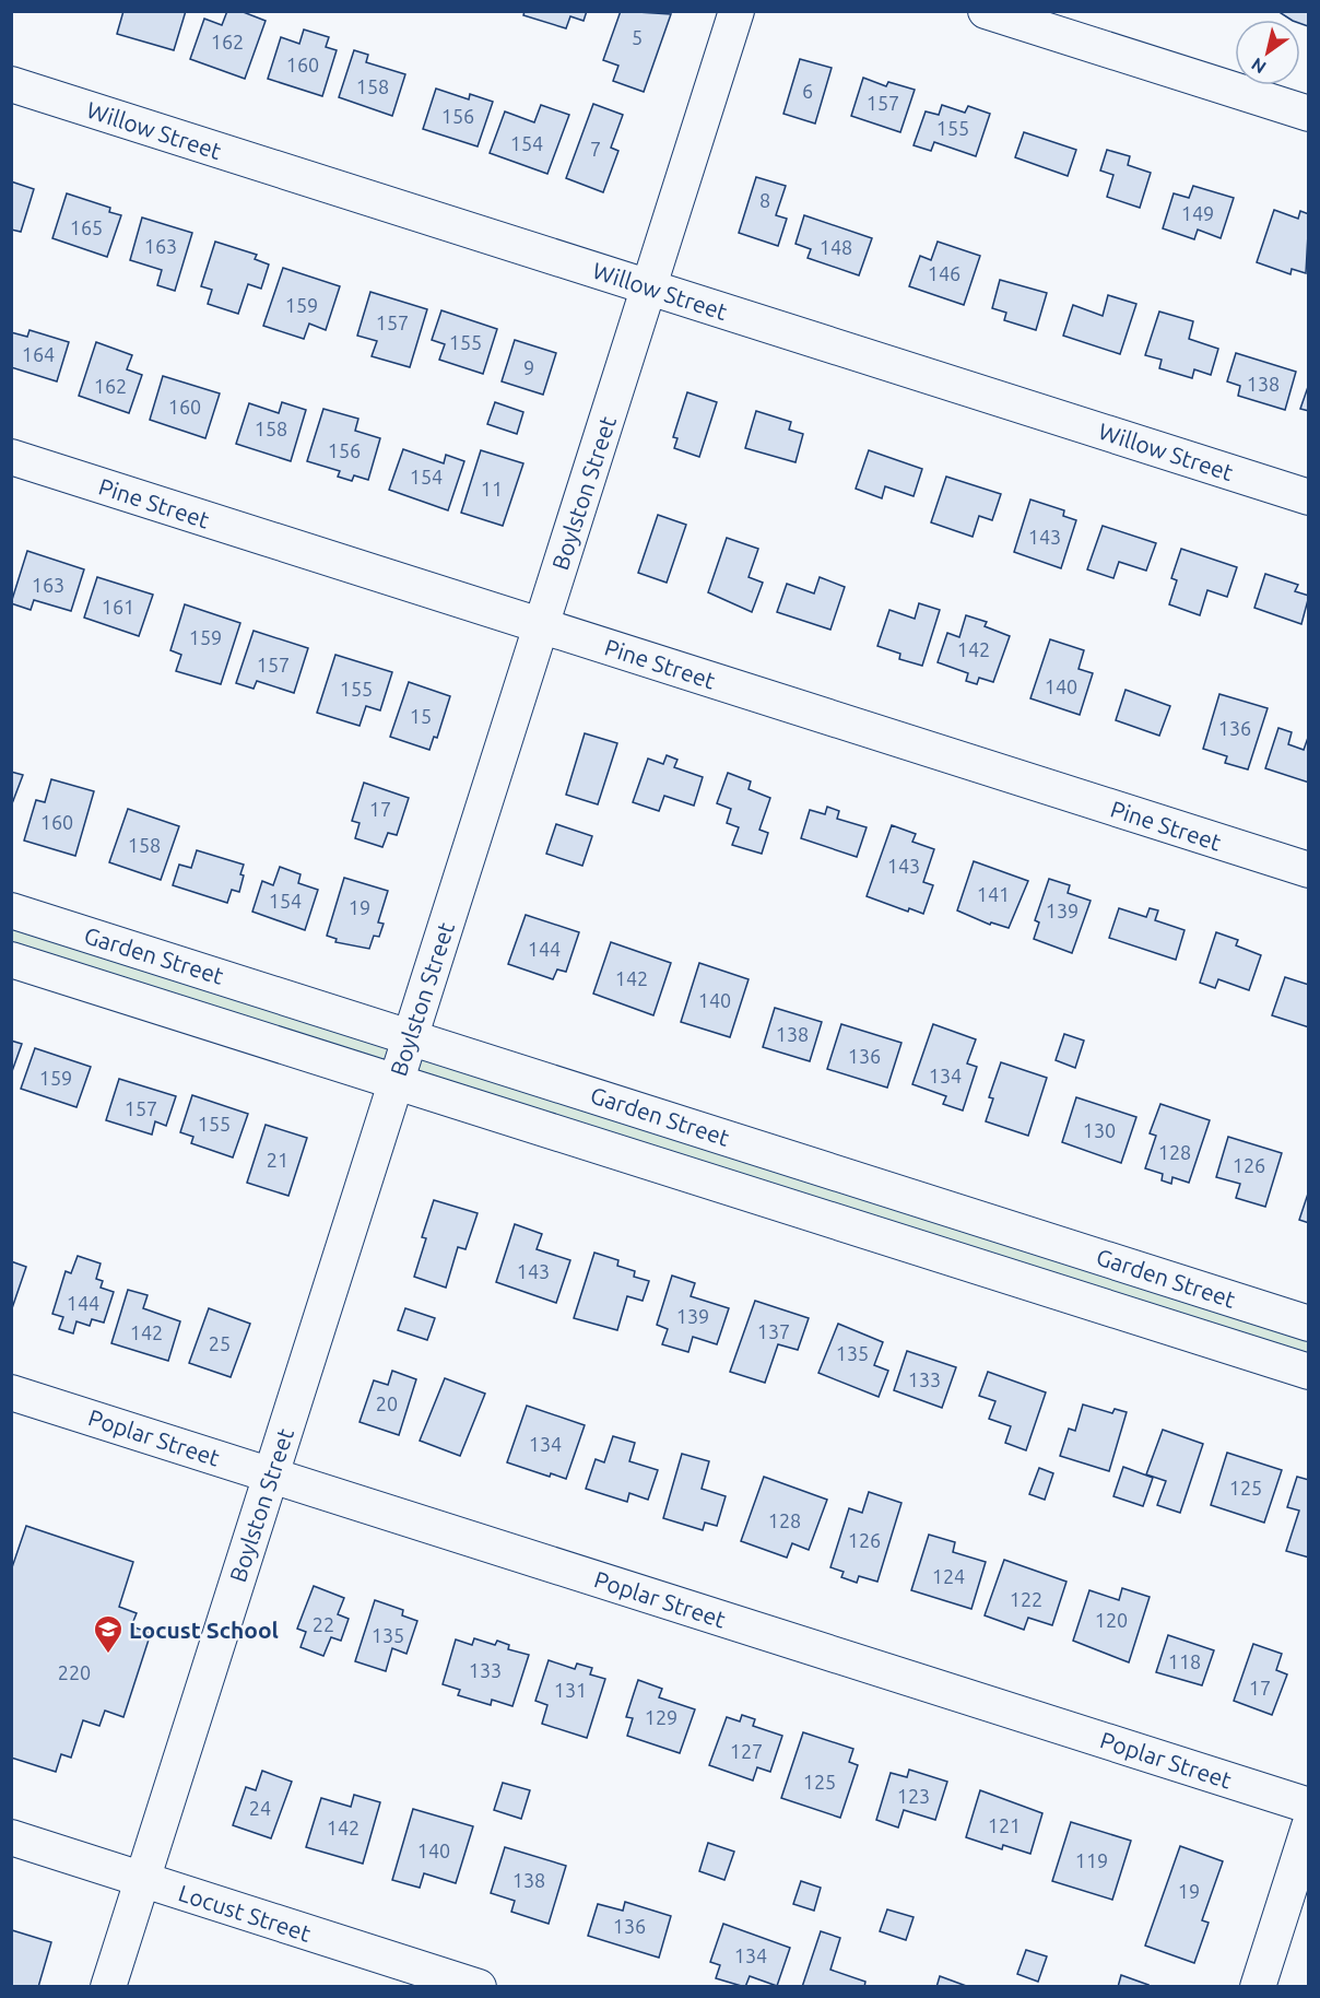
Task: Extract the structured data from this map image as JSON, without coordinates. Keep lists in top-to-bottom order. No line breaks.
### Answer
{"streets":{"street":["Willow Street","Boylston Street","Pine Street","Garden Street","Poplar Street","Locust Street"]},"crossings":[["Willow Street","Boylston Street"],["Boylston Street","Pine Street"],["Boylston Street","Garden Street"],["Boylston Street","Poplar Street"],["Boylston Street","Locust Street"]],"places":{"school or university":["Locust School"]},"house_numbers":["5","162","160","158","6","157","156","155","154","7","8","149","165","163","148","146","159","157","155","164","9","138","162","160","158","156","154","11","143","163","161","159","142","157","140","155","15","136","17","160","158","143","141","154","19","139","144","142","140","138","136","134","159","157","155","130","128","21","126","143","144","139","137","142","25","135","133","20","134","125","128","126","124","122","120","22","135","118","133","220","17","131","129","127","125","123","24","121","142","140","119","138","19","136","134"],"north":"bottom left"}
